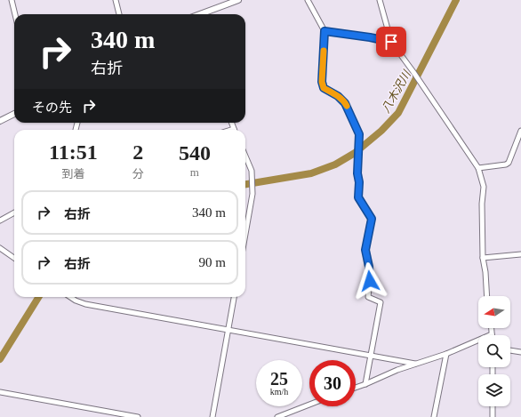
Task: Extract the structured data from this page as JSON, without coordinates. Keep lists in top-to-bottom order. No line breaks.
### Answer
{"water":["八木沢川"],"north":"left","page":{"turn":["340 m","右折"],"then":"その先","eta":["11:51","到着","2","分","540","m"],"list":[{"name":"右折","value":"340 m"},{"name":"右折","value":"90 m"}],"speed":"25 km/h","limit":"30"}}
